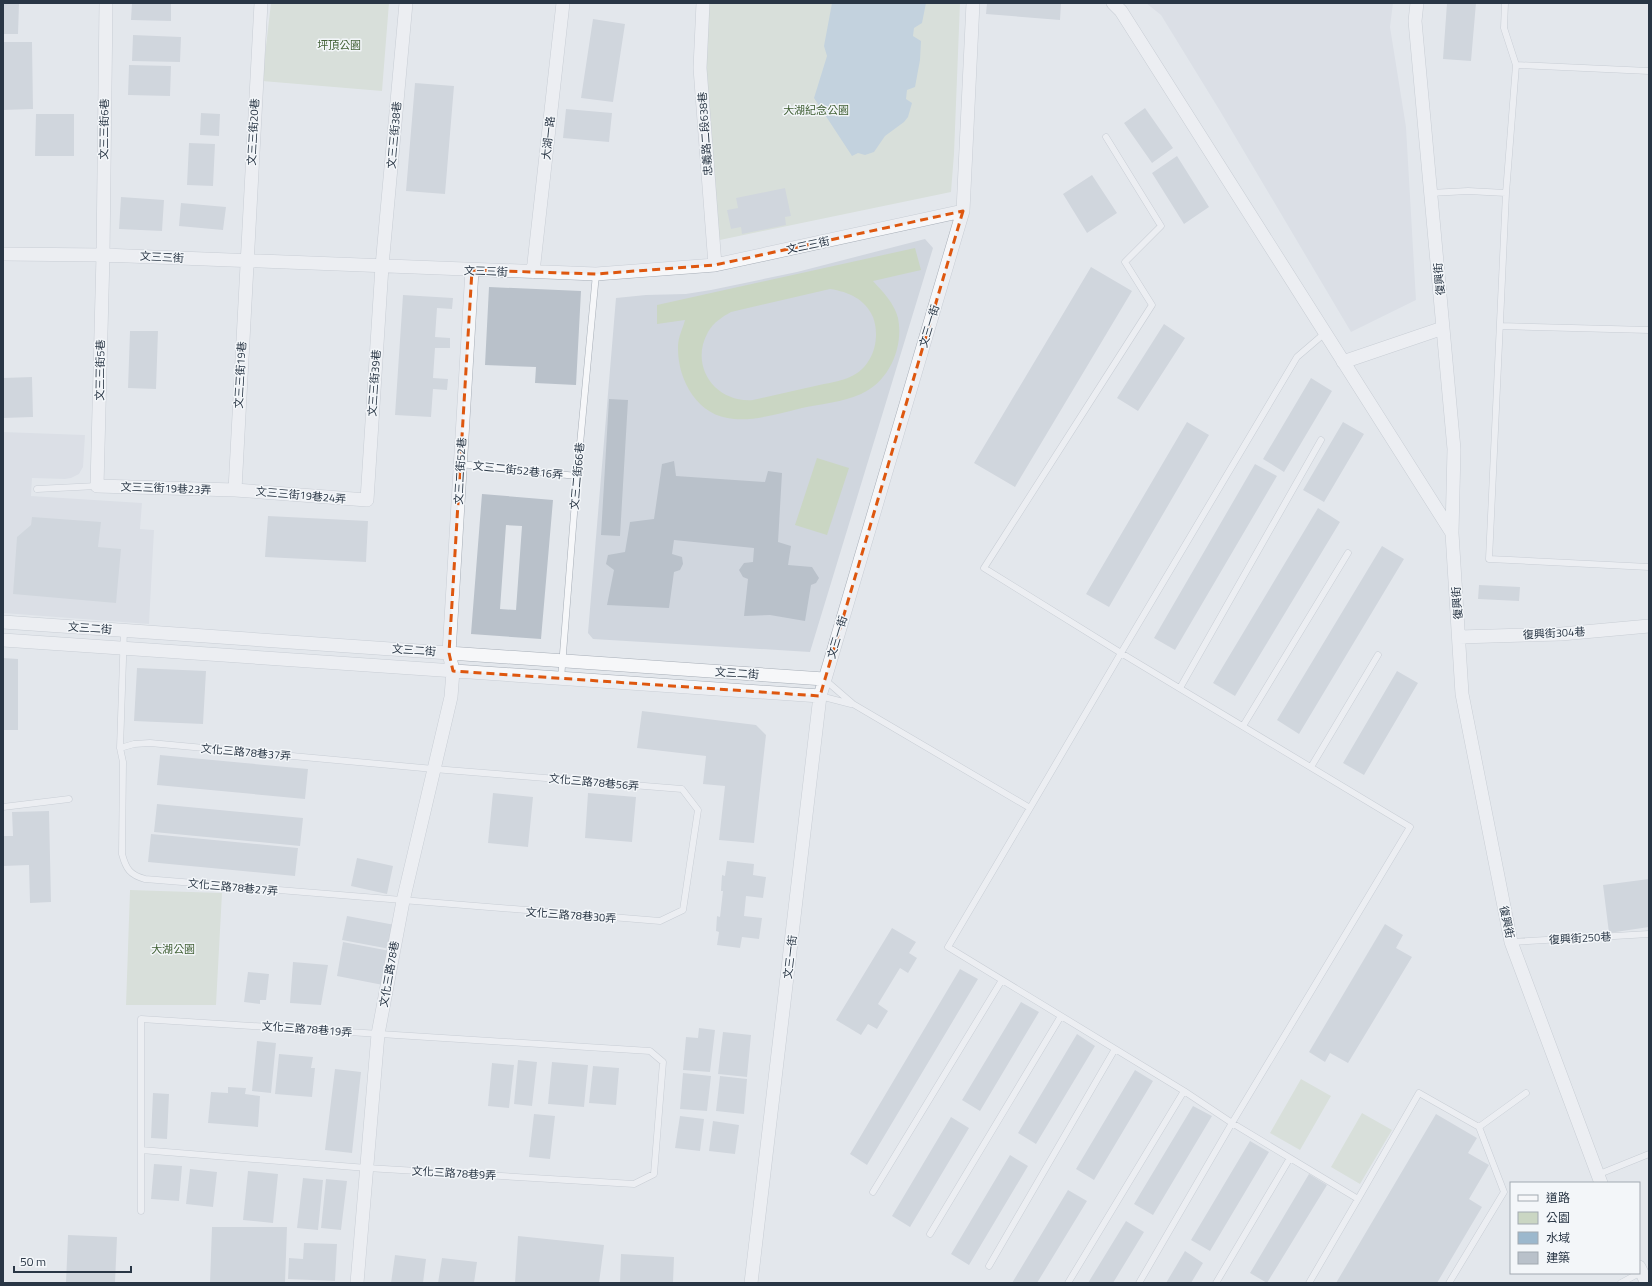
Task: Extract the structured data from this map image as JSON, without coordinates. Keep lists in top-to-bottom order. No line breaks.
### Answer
{"streets":{"street":["文三三街6巷","文三三街20巷","忠義路二段638巷","文三三街38巷","大湖一路","文三三街","復興街","文三一街","文三三街5巷","文三三街19巷","文三三街39巷","文三二街52巷","文三三街19巷23弄","文三三街19巷24弄","文三二街","復興街304巷","文化三路78巷"],"lane":["文三二街52巷16弄","文三二街66巷","文化三路78巷37弄","文化三路78巷56弄","文化三路78巷27弄","文化三路78巷30弄","復興街250巷","文化三路78巷19弄","文化三路78巷9弄"]},"crossings":[["文三三街6巷","文三三街"],["文三三街6巷","文三三街5巷"],["文三三街20巷","文三三街"],["文三三街20巷","文三三街19巷"],["忠義路二段638巷","文三三街"],["文三三街38巷","文三三街"],["文三三街38巷","文三三街39巷"],["大湖一路","文三三街"],["文三三街","文三一街"],["文三三街","文三三街5巷"],["文三三街","文三三街19巷"],["文三三街","文三三街39巷"],["文三三街","文三二街52巷"],["文三三街","文三二街66巷"],["復興街","復興街304巷"],["復興街","復興街250巷"],["文三一街","文三二街"],["文三三街5巷","文三三街19巷23弄"],["文三三街19巷","文三三街19巷23弄"],["文三三街19巷","文三三街19巷24弄"],["文三三街39巷","文三三街19巷24弄"],["文三二街52巷16弄","文三二街52巷"],["文三二街52巷16弄","文三二街66巷"],["文三二街52巷","文三二街"],["文三二街52巷","文化三路78巷"],["文三二街66巷","文三二街"],["文三三街19巷23弄","文三三街19巷24弄"],["文三二街","文化三路78巷"],["文化三路78巷37弄","文化三路78巷56弄"],["文化三路78巷37弄","文化三路78巷27弄"],["文化三路78巷37弄","文化三路78巷"],["文化三路78巷56弄","文化三路78巷30弄"],["文化三路78巷56弄","文化三路78巷"],["文化三路78巷27弄","文化三路78巷30弄"],["文化三路78巷27弄","文化三路78巷"],["文化三路78巷30弄","文化三路78巷"],["文化三路78巷","文化三路78巷19弄"],["文化三路78巷","文化三路78巷9弄"],["文化三路78巷19弄","文化三路78巷9弄"]],"parks":["坪頂公園","大湖紀念公園","大湖公園"],"legend":["道路","公園","水域","建築"],"scale_bar":"50 m"}
